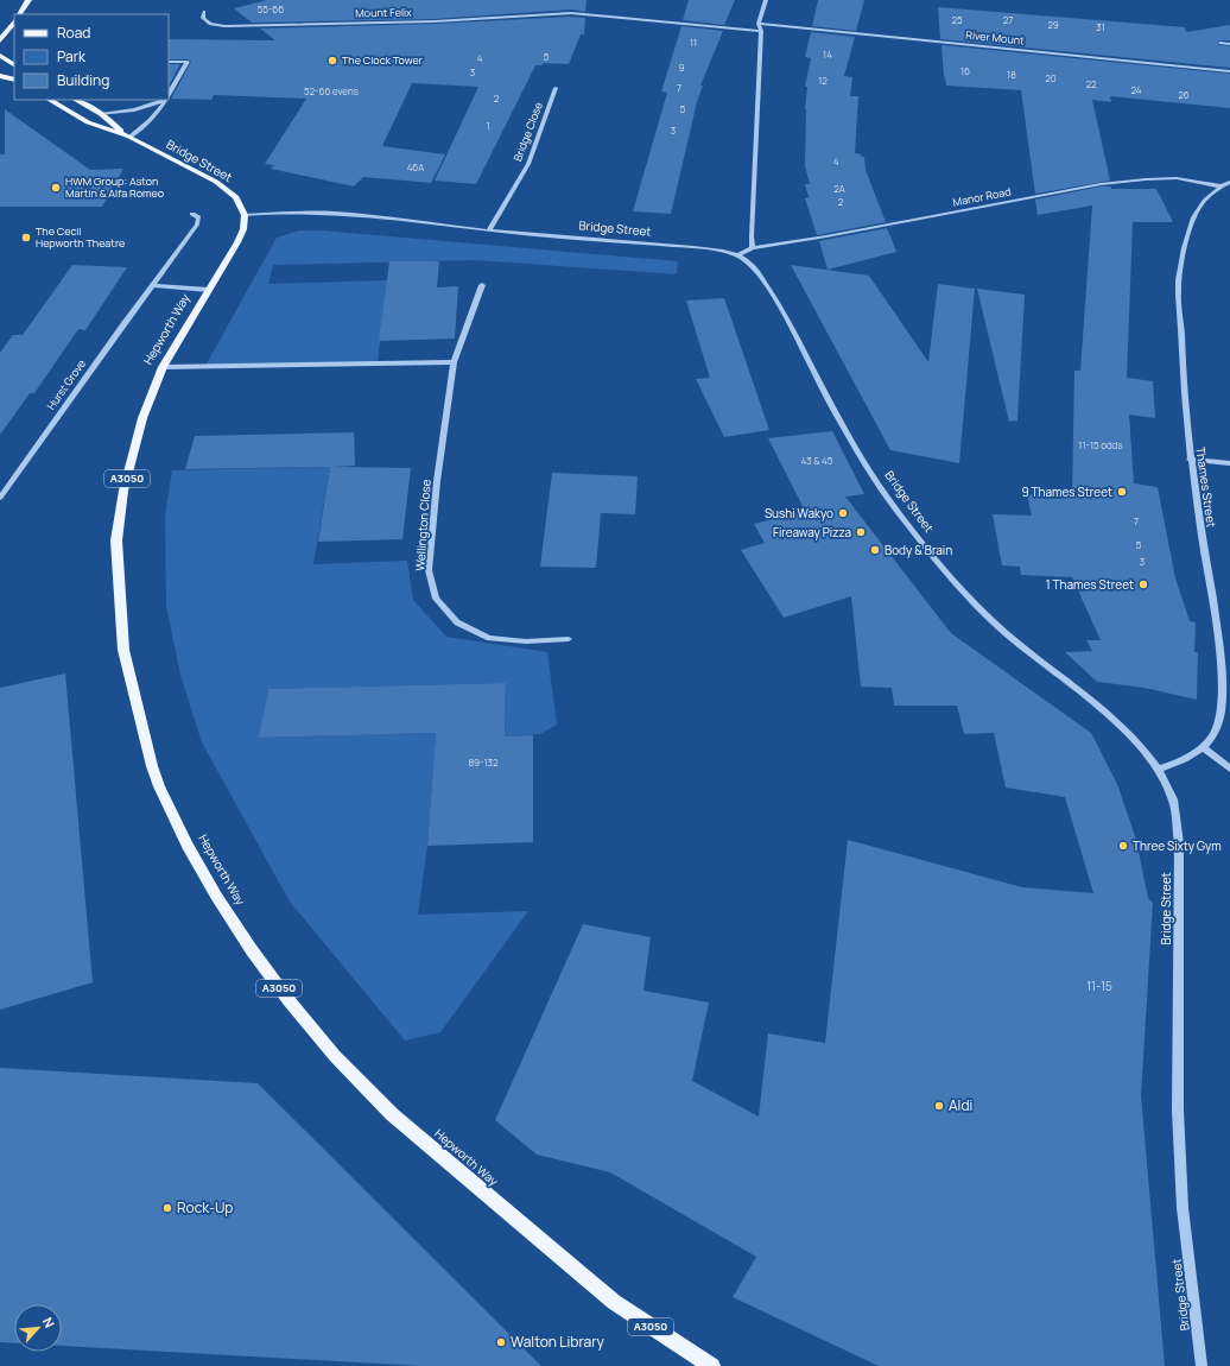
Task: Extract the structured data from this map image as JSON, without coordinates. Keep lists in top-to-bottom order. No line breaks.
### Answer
{"streets":{"main road":["Bridge Street","Hepworth Way","A3050"],"street":["Mount Felix","River Mount","Bridge Close","Manor Road","Hurst Grove","Thames Street","Wellington Close"]},"crossings":[["Bridge Close","Bridge Street"],["Bridge Street","Manor Road"],["Bridge Street","Hepworth Way"],["Bridge Street","Thames Street"],["Manor Road","Thames Street"]],"places":["The Clock Tower","HWM Group: Aston Martin & Alfa Romeo","The Cecil Hepworth Theatre","9 Thames Street","Sushi Wakyo","Fireaway Pizza","Body & Brain","1 Thames Street","Three Sixty Gym","Aldi","Rock-Up","Walton Library"],"house_numbers":["55-66","25","27","29","31","11","14","5","4","9","16","3","18","20","12","22","7","24","52-66 evens","26","2","5","1","3","4","46A","2A","2","11-15 odds","43 & 45","7","5","3","89-132","11-15"],"legend":["Road","Park","Building"],"north":"top right"}
